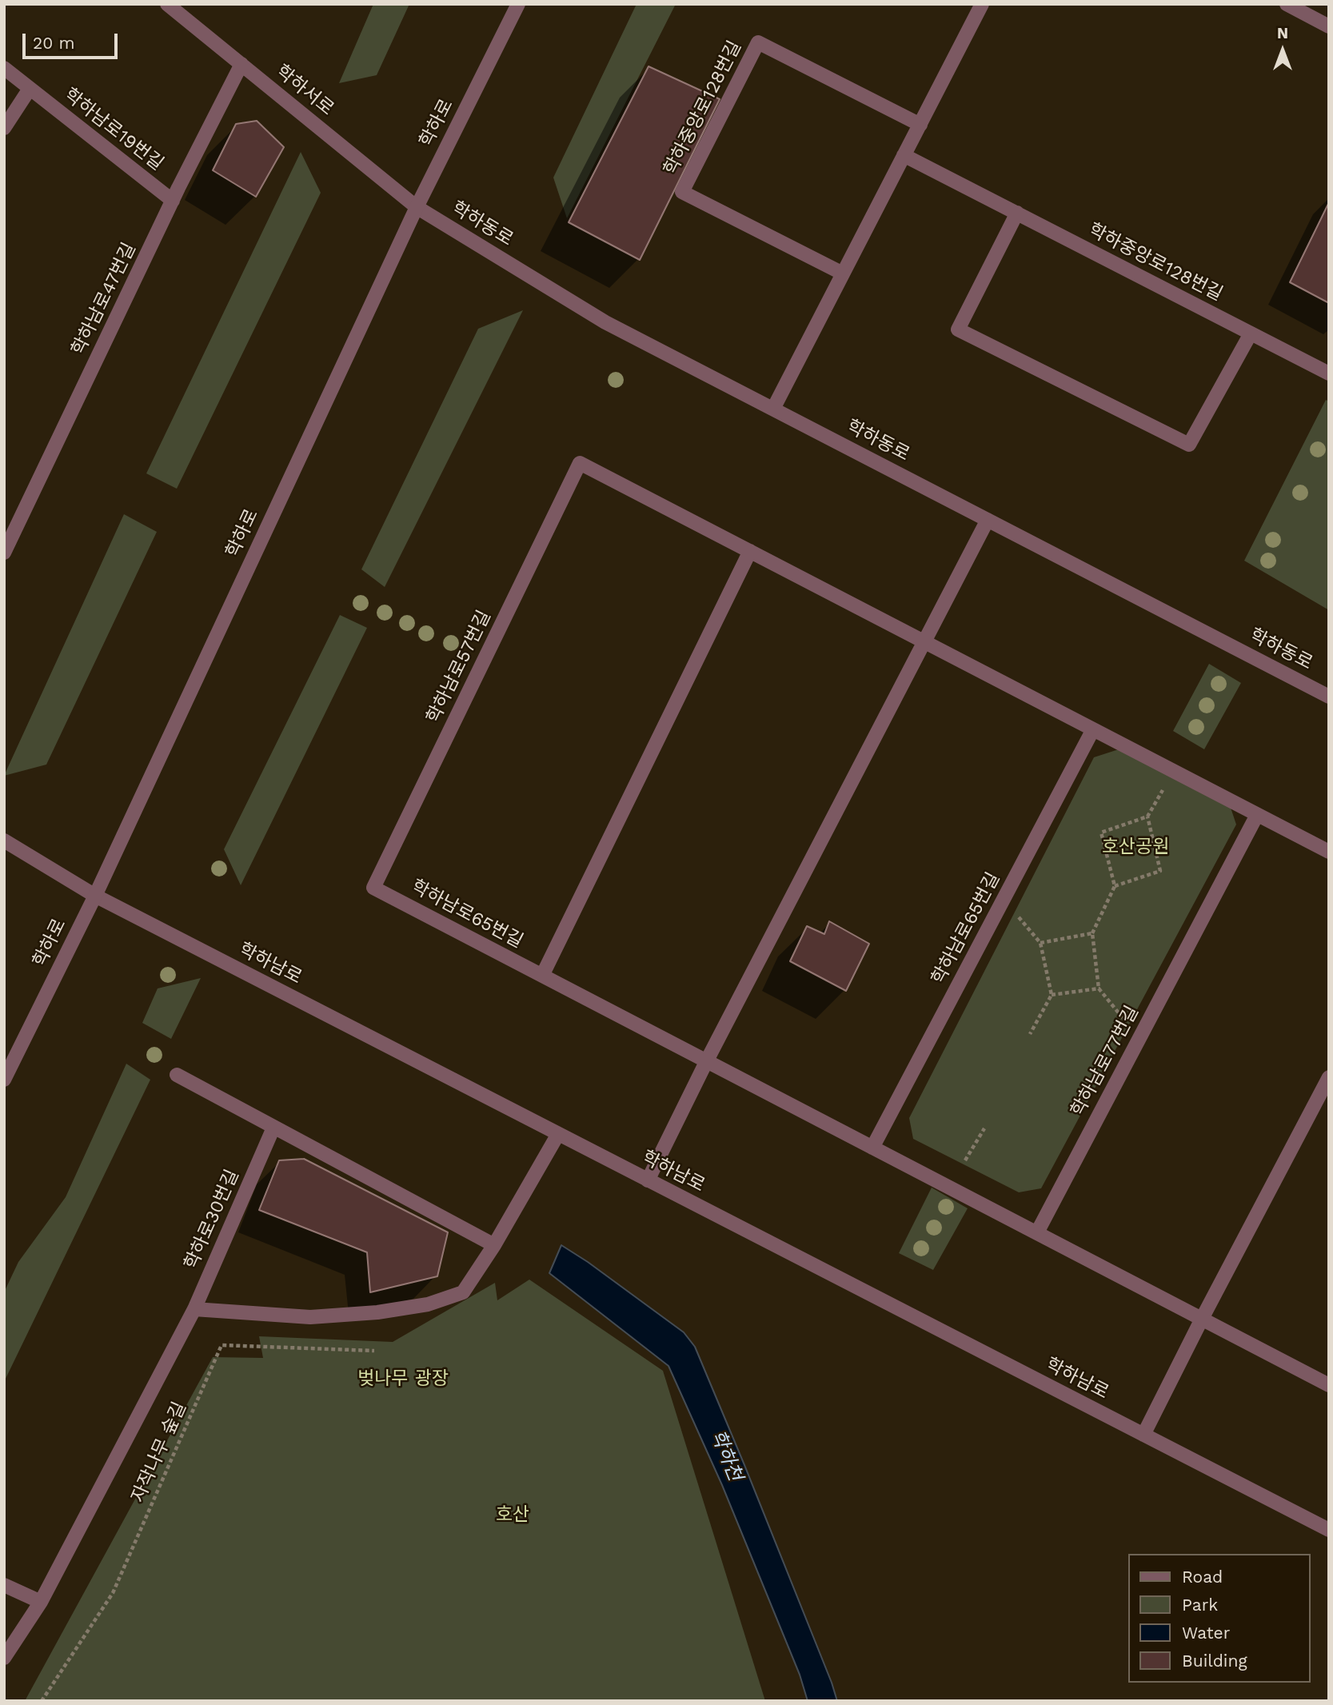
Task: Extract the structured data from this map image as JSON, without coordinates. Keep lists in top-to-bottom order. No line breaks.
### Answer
{"streets":{"street":["학하서로","학하중앙로128번길","학하로","학하남로19번길","학하동로","학하남로47번길","학하남로57번길","학하남로65번길","학하남로","학하남로77번길","학하로30번길"],"path":["자작나무 숲길"]},"crossings":[["학하서로","학하로"],["학하서로","학하동로"],["학하서로","학하남로47번길"],["학하로","학하동로"],["학하로","학하남로"],["학하남로19번길","학하남로47번길"],["학하남로57번길","학하남로65번길"]],"water":["학하천"],"parks":["호산공원","벚나무 광장","호산"],"legend":["Road","Park","Water","Building"],"scale_bar":"20 m","north":"top"}
